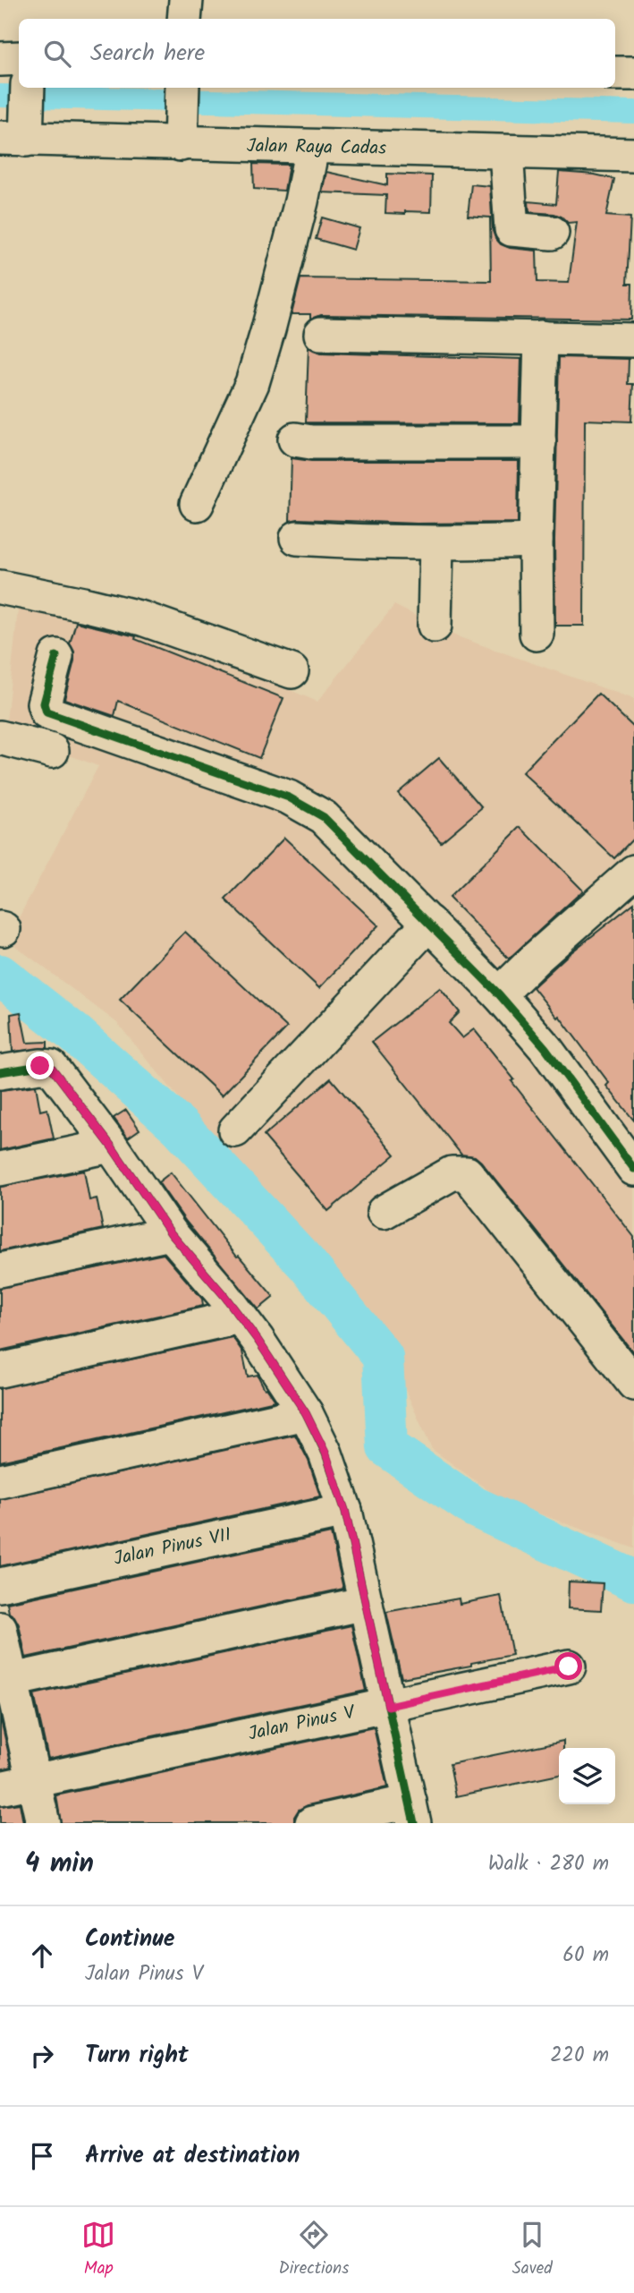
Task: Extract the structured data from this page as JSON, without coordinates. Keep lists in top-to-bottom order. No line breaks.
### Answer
{"streets":{"street":["Jalan Raya Cadas","Jalan Pinus VII","Jalan Pinus V"]},"page":{"search":"Search here","heading":["4 min","Walk · 280 m"],"list":[["Continue","Jalan Pinus V","60 m"],["Turn right","220 m"],"Arrive at destination"],"nav":["Map","Directions","Saved"]}}
